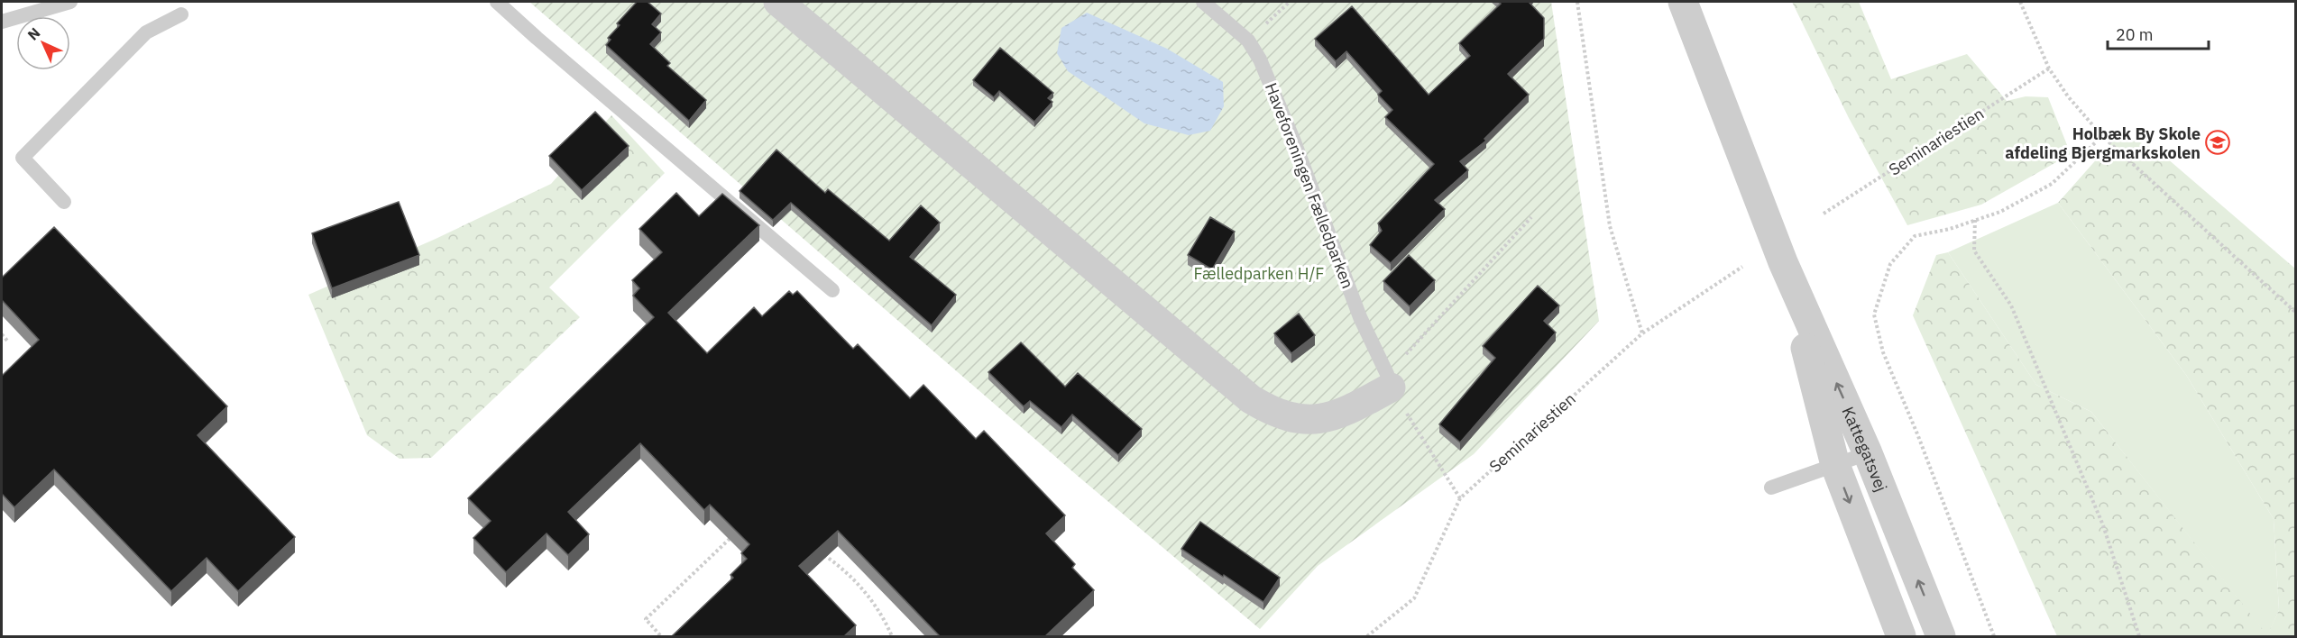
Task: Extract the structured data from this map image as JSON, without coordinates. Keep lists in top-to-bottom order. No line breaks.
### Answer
{"streets":{"street":["Kattegatsvej"],"lane":["Haveforeningen Fælledparken"],"path":["Seminariestien"]},"parks":["Fælledparken H/F"],"places":{"school or university":["Holbæk By Skole afdeling Bjergmarkskolen"]},"scale_bar":"20 m","north":"top left"}
